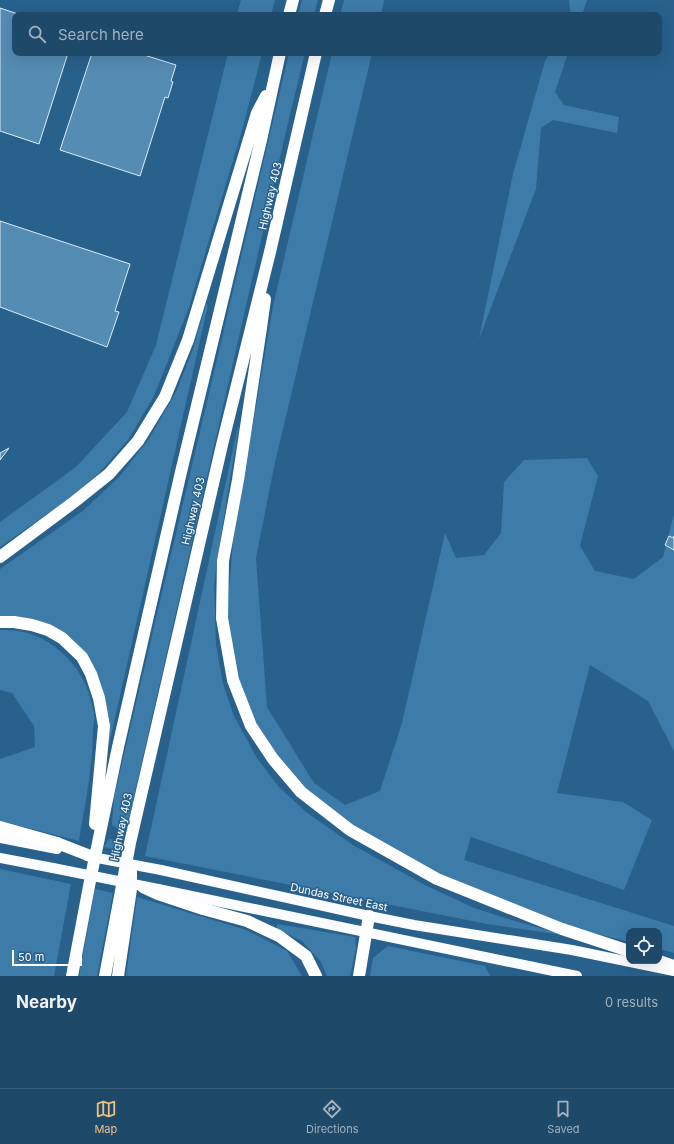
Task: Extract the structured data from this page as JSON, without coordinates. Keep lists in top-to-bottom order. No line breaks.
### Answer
{"streets":{"highway":["Highway 403"],"main road":["Dundas Street East"]},"scale_bar":"50 m","page":{"search":"Search here","scale":"50 m","heading":["Nearby","0 results"],"nav":["Map","Directions","Saved"]}}
